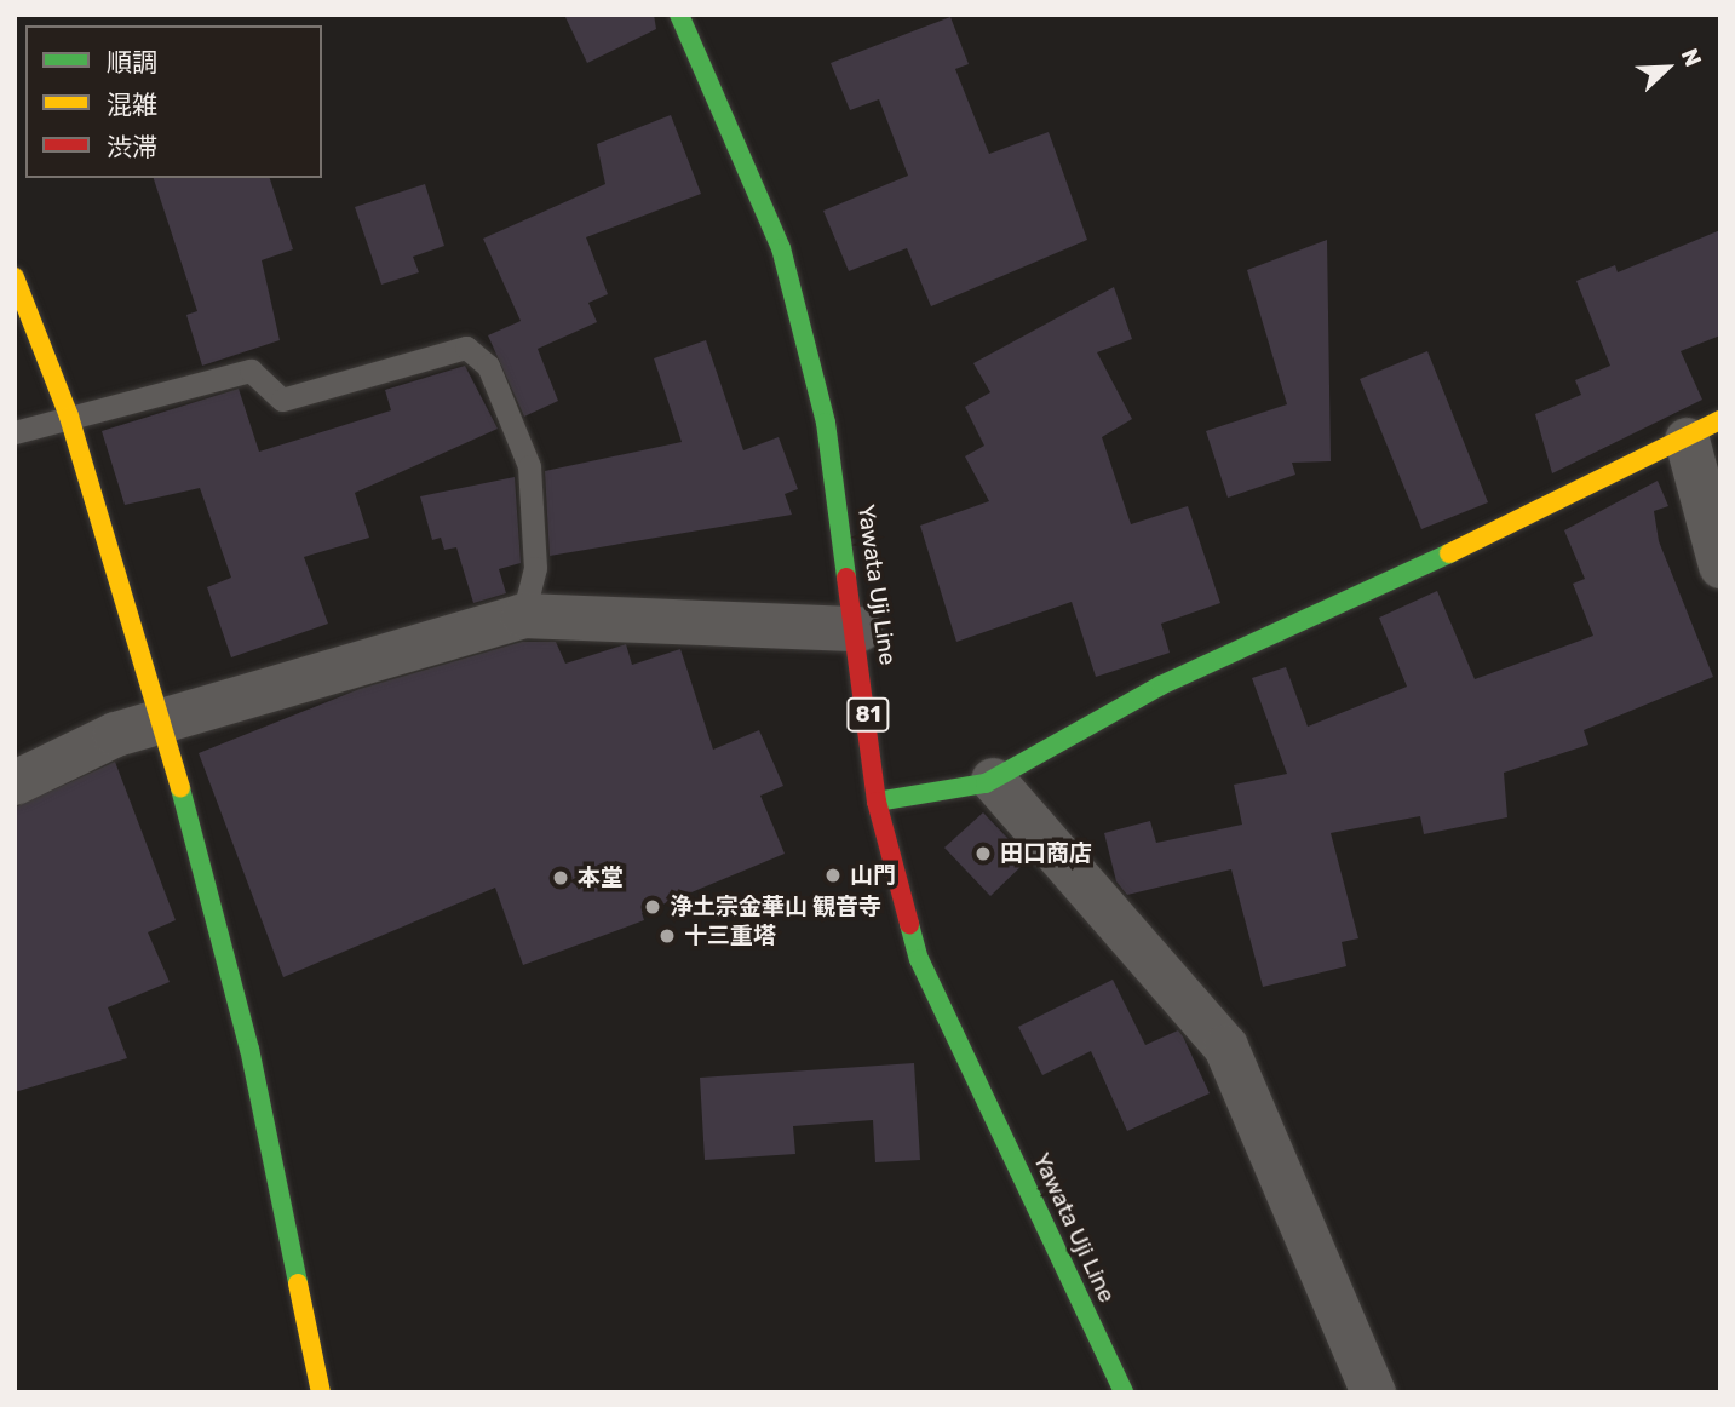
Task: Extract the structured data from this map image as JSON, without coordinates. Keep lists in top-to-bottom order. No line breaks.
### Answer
{"streets":{"street":["Yawata Uji Line","81"]},"places":["田口商店","山門","本堂","浄土宗金華山 観音寺","十三重塔"],"legend":["順調","混雑","渋滞"],"north":"top right"}
